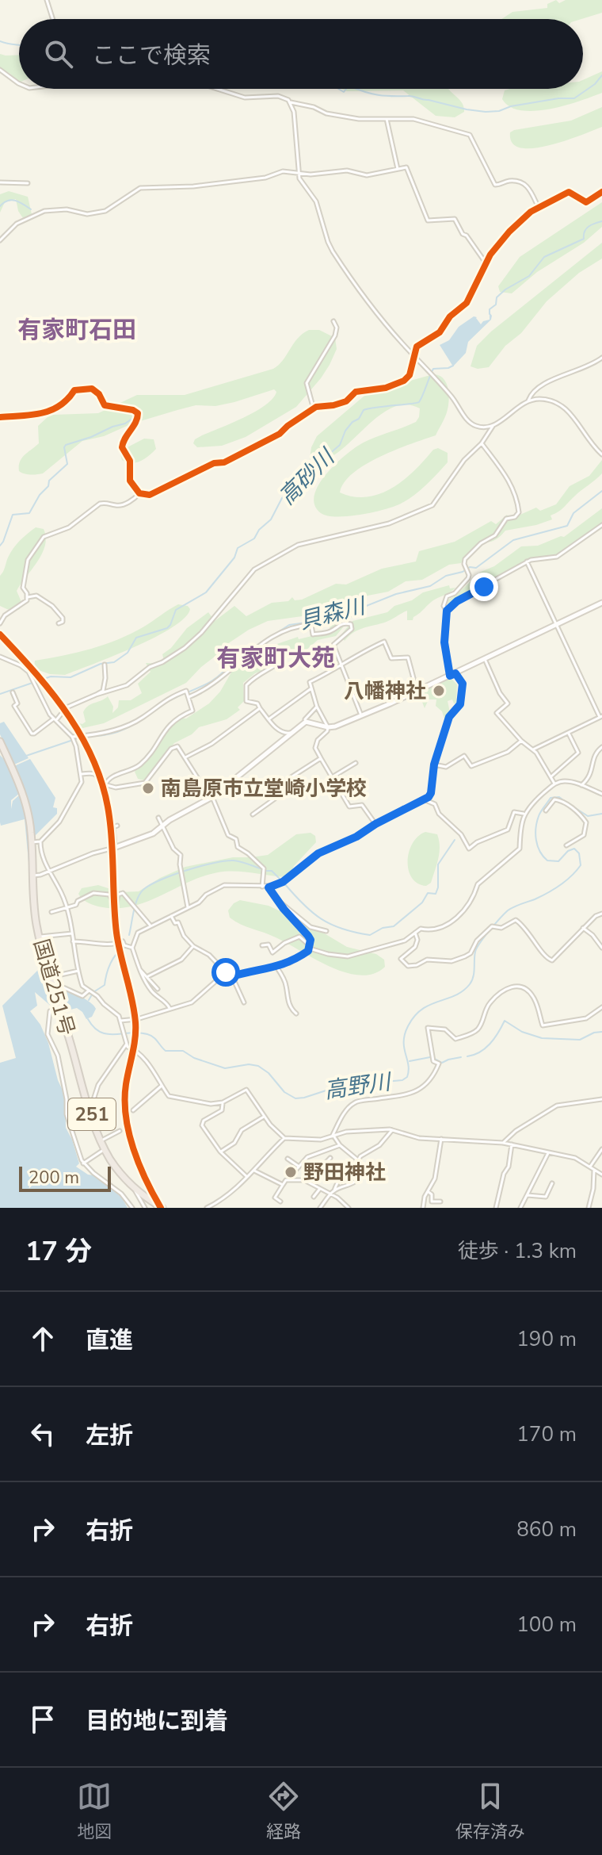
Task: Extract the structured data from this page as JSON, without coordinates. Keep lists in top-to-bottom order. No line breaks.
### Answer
{"streets":{"highway":["国道251号","251"]},"districts":["有家町石田","有家町大苑"],"water":["高砂川","貝森川","高野川"],"places":["八幡神社","南島原市立堂崎小学校","野田神社"],"scale_bar":"200 m","page":{"search":"ここで検索","scale":"200 m","heading":["17 分","徒歩 · 1.3 km"],"list":[["直進","190 m"],["左折","170 m"],["右折","860 m"],["右折","100 m"],"目的地に到着"],"nav":["地図","経路","保存済み"]}}
